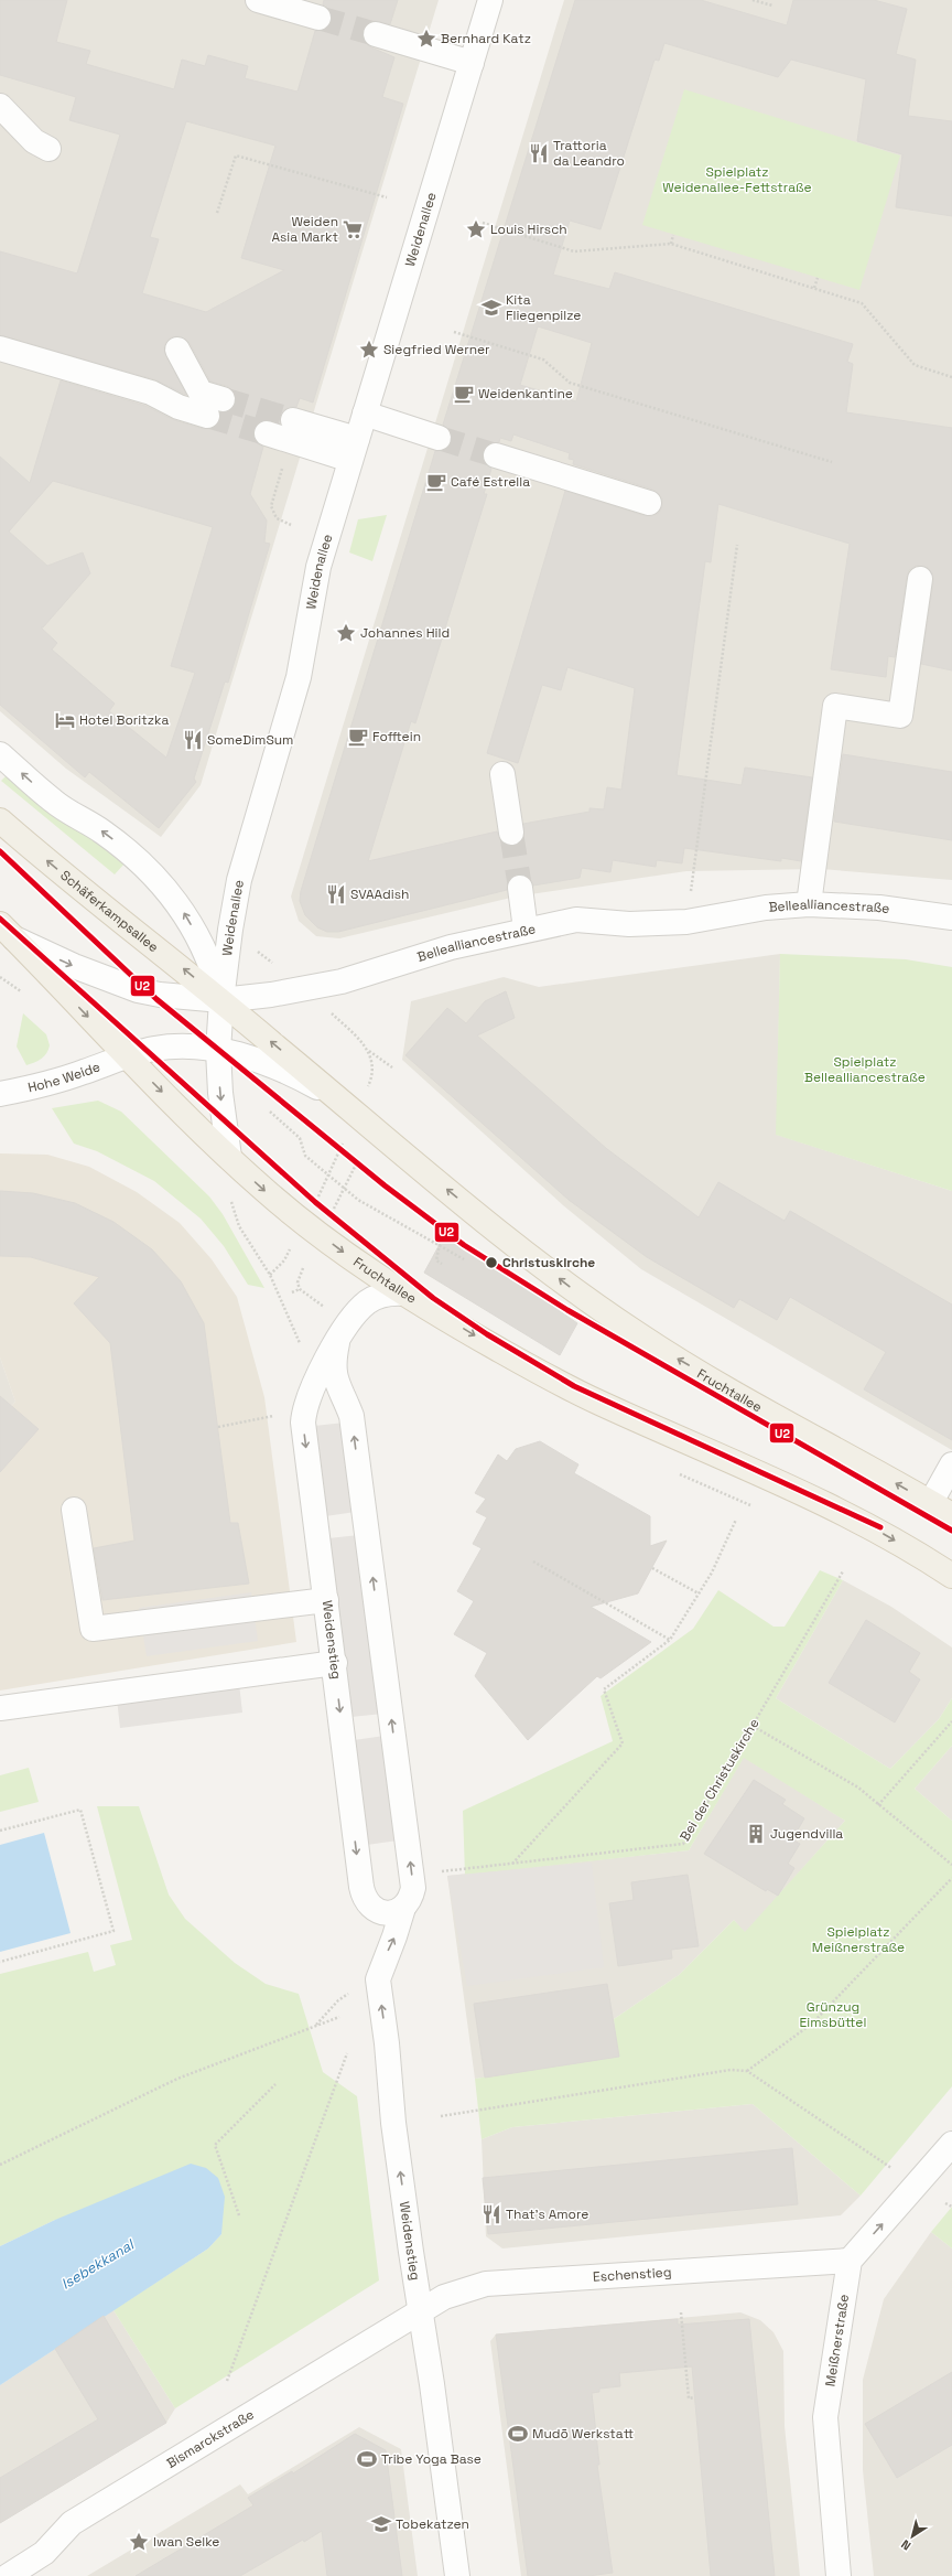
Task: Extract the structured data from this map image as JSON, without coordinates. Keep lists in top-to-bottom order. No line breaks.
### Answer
{"streets":{"main road":["Schäferkampsallee","Fruchtallee"],"street":["Weidenallee","Bellealliancestraße","Hohe Weide","Weidenstieg","Eschenstieg","Meißnerstraße","Bismarckstraße"],"path":["Bei der Christuskirche"]},"crossings":[["Weidenallee","Bellealliancestraße"],["Weidenallee","Schäferkampsallee"],["Weidenallee","Fruchtallee"],["Bellealliancestraße","Schäferkampsallee"],["Bellealliancestraße","Fruchtallee"],["Schäferkampsallee","Fruchtallee"],["Hohe Weide","Fruchtallee"],["Fruchtallee","Weidenstieg"],["Weidenstieg","Eschenstieg"],["Weidenstieg","Bismarckstraße"],["Eschenstieg","Meißnerstraße"],["Eschenstieg","Bismarckstraße"]],"water":["Isebekkanal"],"parks":["Spielplatz Weidenallee-Fettstraße","Spielplatz Bellealliancestraße","Spielplatz Meißnerstraße","Grünzug Eimsbüttel"],"places":{"place":["Bernhard Katz","Louis Hirsch","Siegfried Werner","Johannes Hild","Iwan Selke"],"restaurant":["Trattoria da Leandro","SomeDimSum","SVAAdish","That's Amore"],"supermarket":["Weiden Asia Markt"],"school or university":["Kita Fliegenpilze","Tobekatzen"],"cafe":["Weidenkantine","Café Estrella","Fofftein"],"hotel":["Hotel Boritzka"],"other":["Christuskirche"],"building":["Jugendvilla"],"sports":["Mudō Werkstatt","Tribe Yoga Base"]},"lines":["transit line U2"],"north":"bottom left"}
